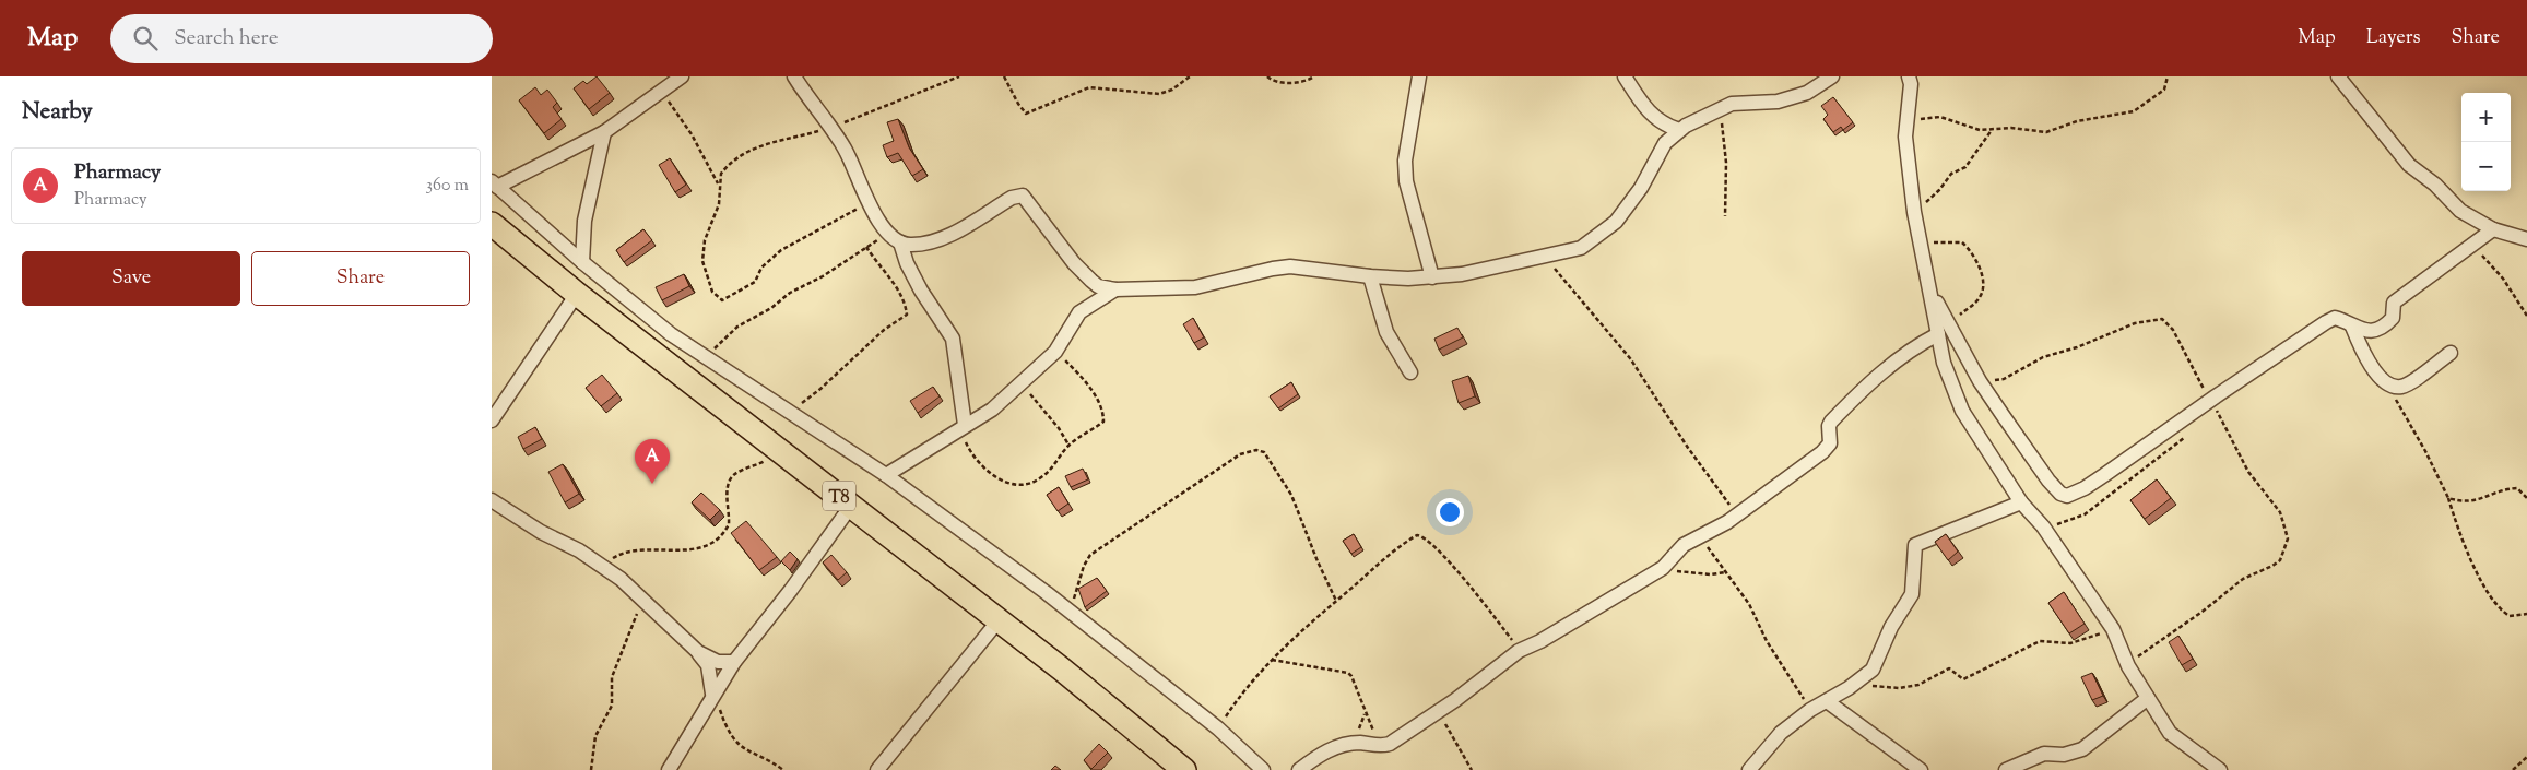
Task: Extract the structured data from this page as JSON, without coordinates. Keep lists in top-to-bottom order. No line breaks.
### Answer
{"streets":{"highway":["T8"]},"page":{"header":"Map","search":"Search here","nav":["Map","Layers","Share"],"heading":"Nearby","map_buttons":["+","−"],"list":[{"mark":"A","name":"Pharmacy","note":"Pharmacy","value":"360 m"}],"buttons":["Save","Share"],"pins":"A"}}
